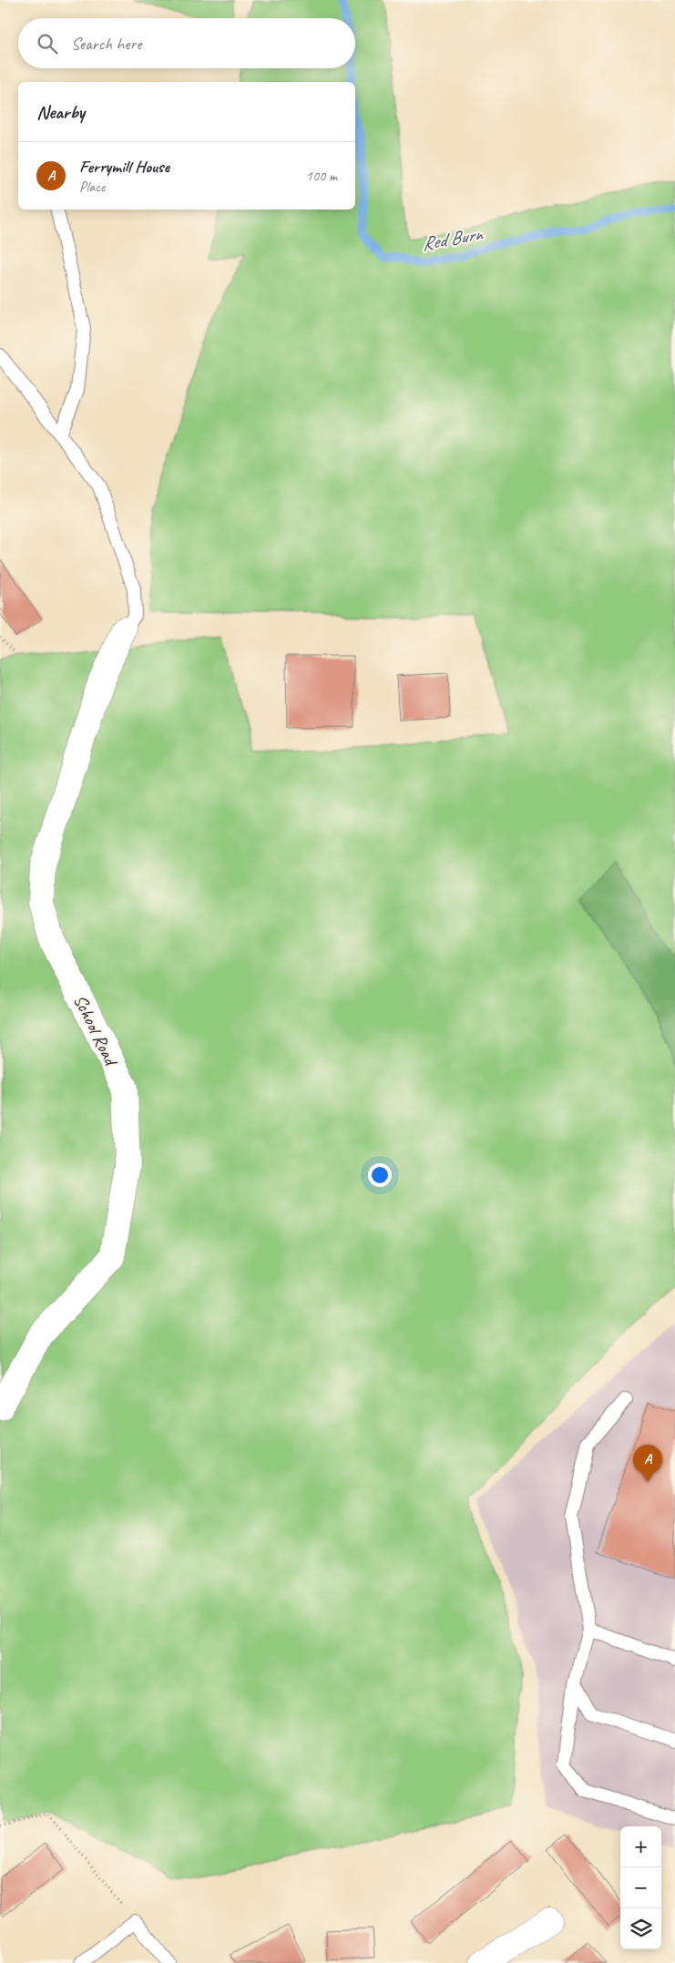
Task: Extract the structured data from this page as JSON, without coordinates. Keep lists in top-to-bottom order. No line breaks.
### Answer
{"streets":{"street":["School Road"]},"water":["Red Burn"],"page":{"search":"Search here","heading":"Nearby","list":[{"mark":"A","name":"Ferrymill House","note":"Place","value":"100 m"}],"pins":"A","map_buttons":["+","−"]}}
